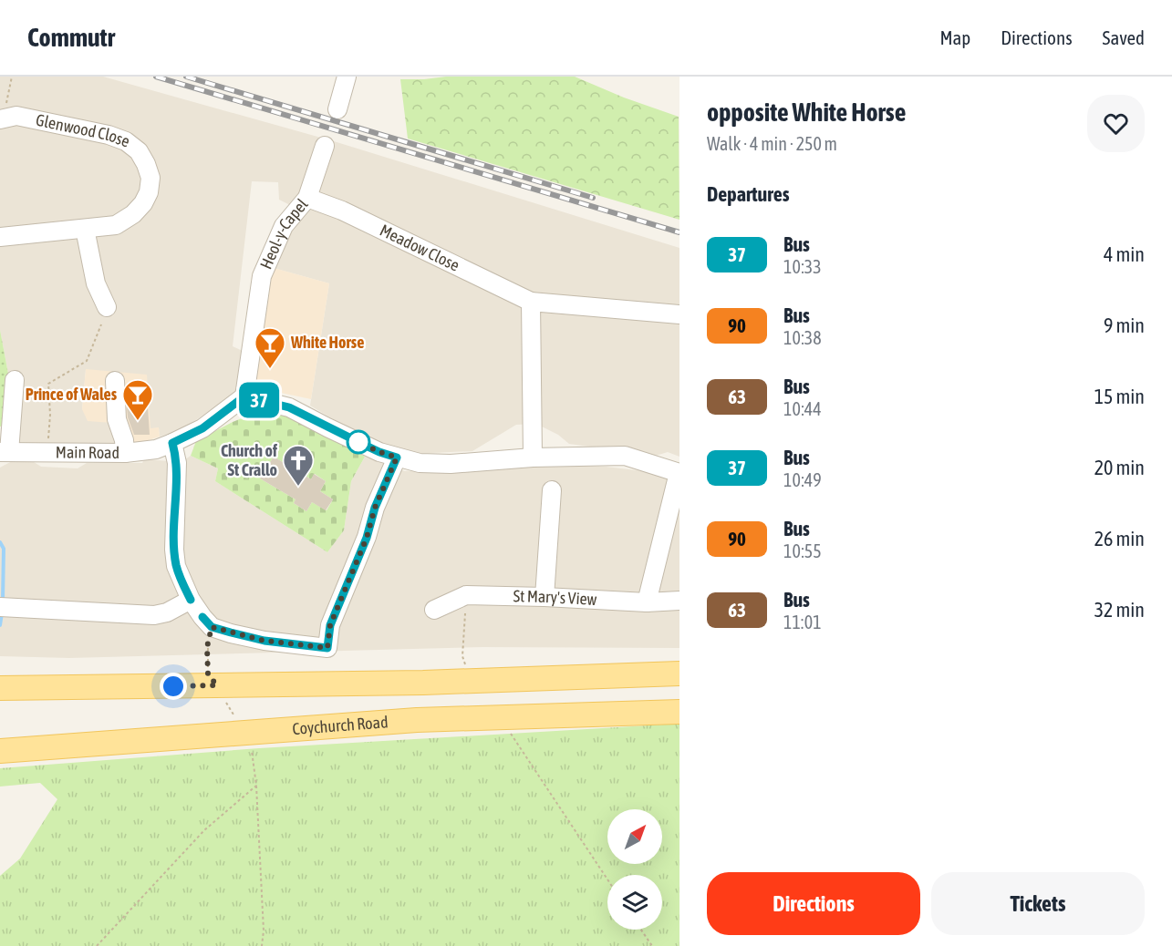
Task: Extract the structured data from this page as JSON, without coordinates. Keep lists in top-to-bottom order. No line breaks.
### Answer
{"streets":{"main road":["Coychurch Road"],"street":["Glenwood Close","Heol-y-Capel","Meadow Close","Main Road","St Mary's View"]},"crossings":[["Heol-y-Capel","Meadow Close"],["Heol-y-Capel","Main Road"]],"places":{"bar":["White Horse","Prince of Wales"],"church":["Church of St Crallo"]},"lines":["bus line 37"],"north":"top right","page":{"header":"Commutr","nav":["Map","Directions","Saved"],"on_map":"37","heading":[["opposite White Horse","Walk · 4 min · 250 m"],"Departures"],"list":[{"mark":"37","name":"Bus","note":"10:33","value":"4 min"},{"mark":"90","name":"Bus","note":"10:38","value":"9 min"},{"mark":"63","name":"Bus","note":"10:44","value":"15 min"},{"mark":"37","name":"Bus","note":"10:49","value":"20 min"},{"mark":"90","name":"Bus","note":"10:55","value":"26 min"},{"mark":"63","name":"Bus","note":"11:01","value":"32 min"}],"buttons":["Directions","Tickets"]}}
